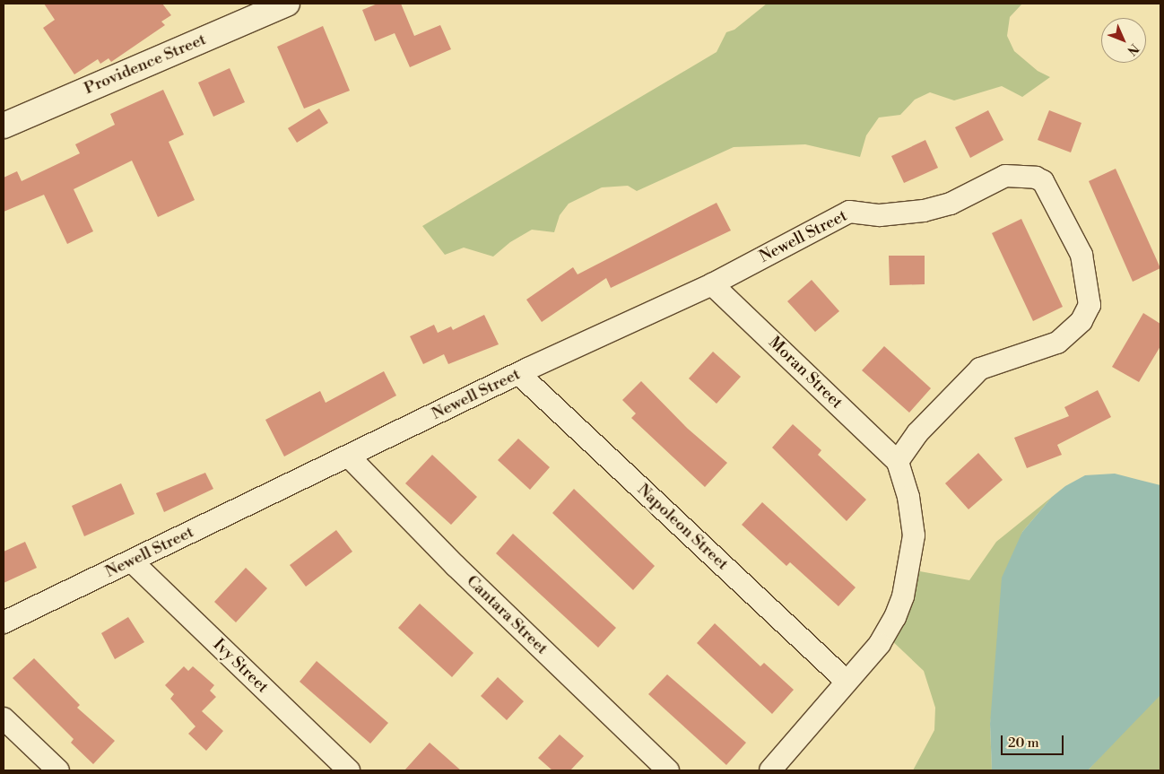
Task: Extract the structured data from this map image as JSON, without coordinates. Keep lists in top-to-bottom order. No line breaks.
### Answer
{"streets":{"main road":["Providence Street"],"street":["Newell Street","Moran Street","Napoleon Street","Cantara Street","Ivy Street"]},"crossings":[["Newell Street","Moran Street"],["Newell Street","Napoleon Street"],["Newell Street","Cantara Street"],["Newell Street","Ivy Street"]],"scale_bar":"20 m","north":"bottom right"}
